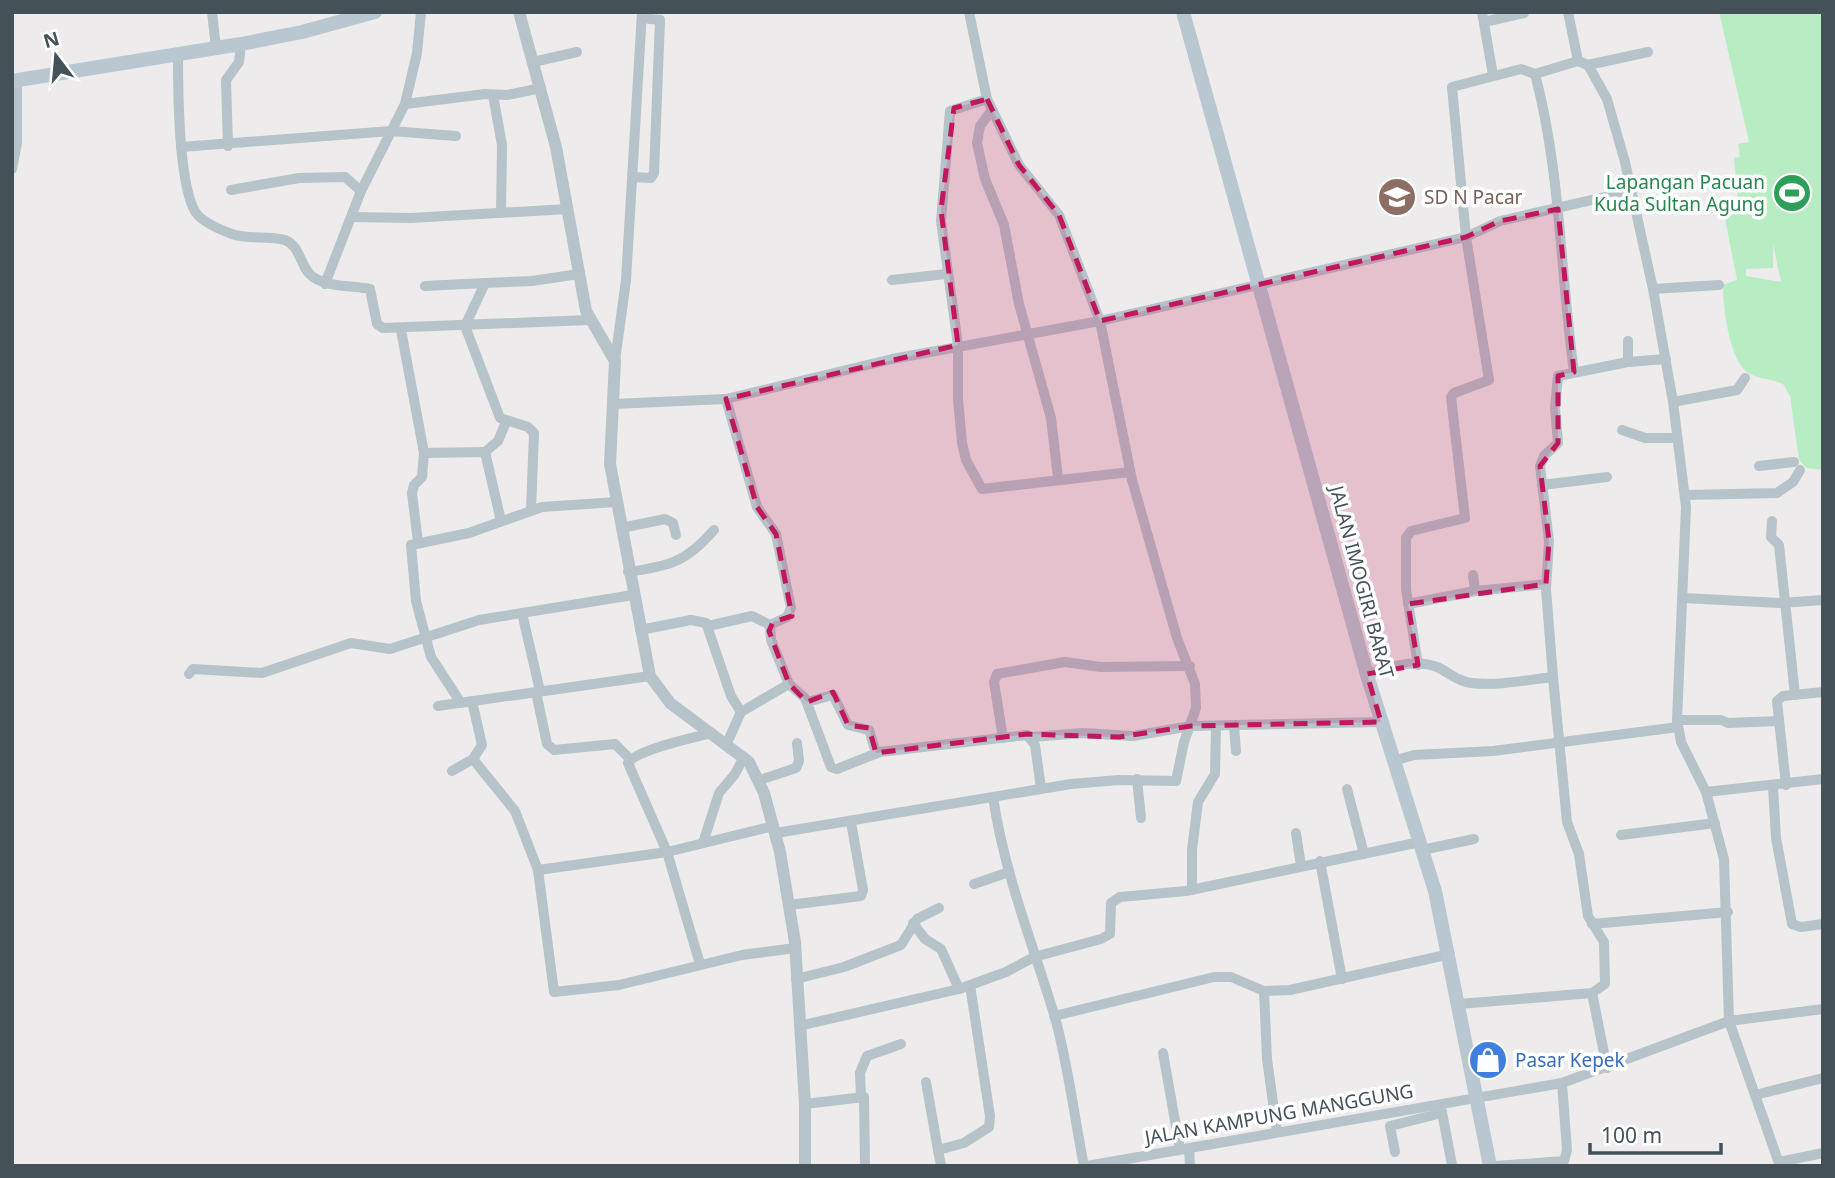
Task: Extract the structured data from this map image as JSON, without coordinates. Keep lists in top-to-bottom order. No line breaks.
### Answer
{"streets":{"main road":["JALAN IMOGIRI BARAT"],"street":["JALAN KAMPUNG MANGGUNG"]},"crossings":[["JALAN IMOGIRI BARAT","JALAN KAMPUNG MANGGUNG"]],"places":{"sports":["Lapangan Pacuan Kuda Sultan Agung"],"school or university":["SD N Pacar"],"shop":["Pasar Kepek"]},"scale_bar":"100 m","north":"top"}
